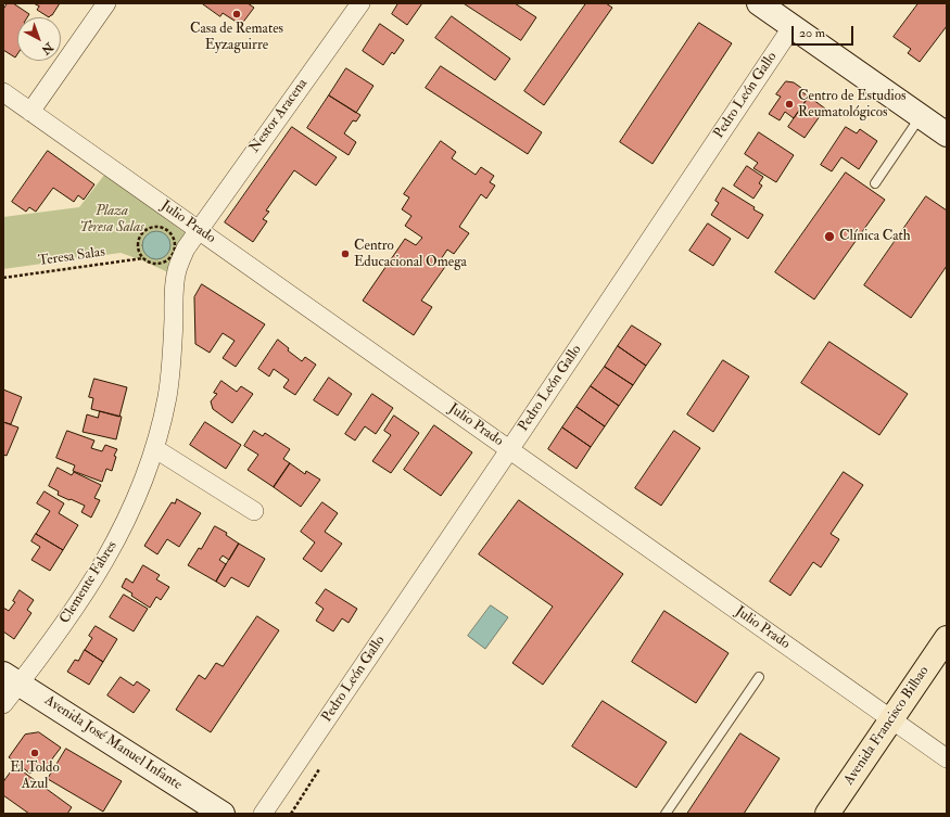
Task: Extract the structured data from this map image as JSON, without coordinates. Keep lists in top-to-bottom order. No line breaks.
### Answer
{"streets":{"main road":["Avenida Francisco Bilbao"],"street":["Pedro León Gallo","Nestor Aracena","Julio Prado","Clemente Fabres","Avenida José Manuel Infante"],"path":["Teresa Salas"]},"crossings":[["Pedro León Gallo","Julio Prado"],["Nestor Aracena","Julio Prado"],["Nestor Aracena","Clemente Fabres"],["Julio Prado","Clemente Fabres"],["Julio Prado","Avenida Francisco Bilbao"],["Clemente Fabres","Avenida José Manuel Infante"]],"parks":["Plaza Teresa Salas"],"places":["Casa de Remates Eyzaguirre","Centro de Estudios Reumatológicos","Clínica Cath","Centro Educacional Omega","El Toldo Azul"],"scale_bar":"20 m","north":"bottom right"}
